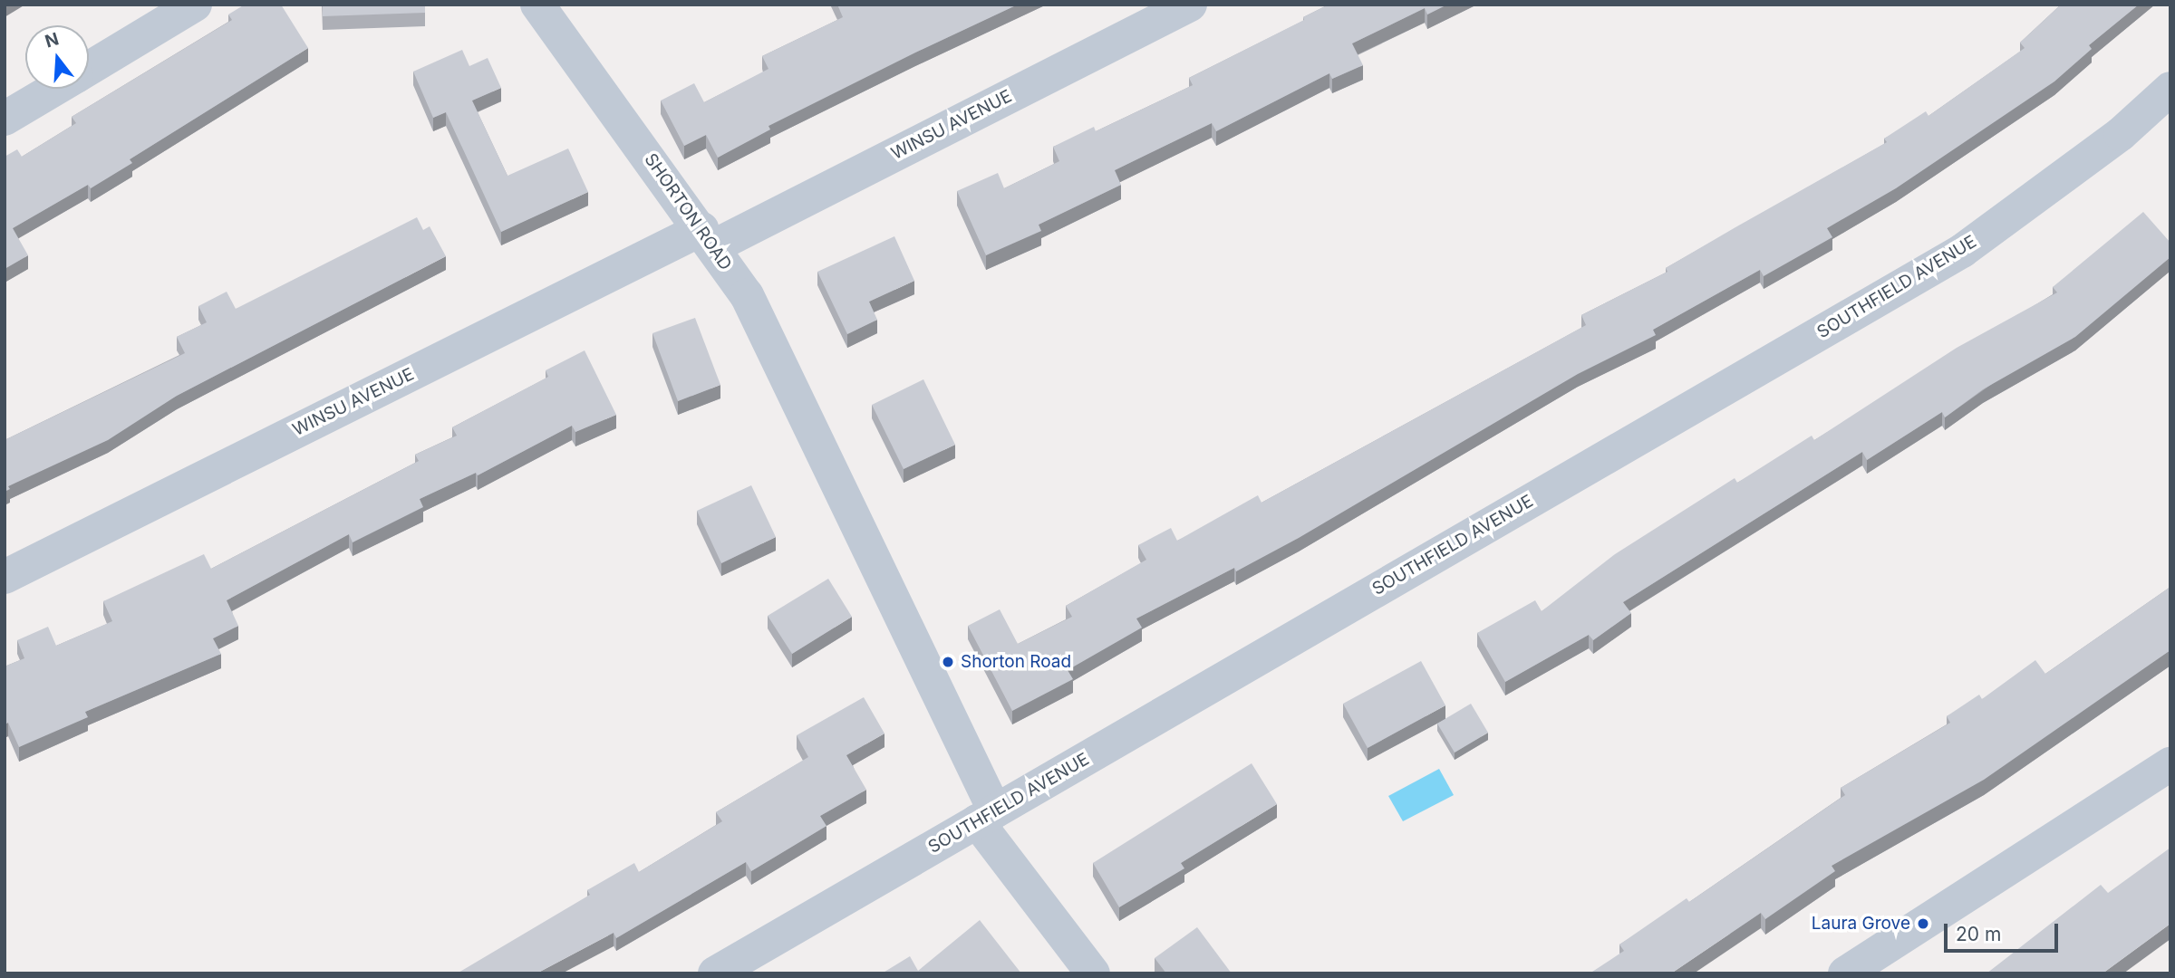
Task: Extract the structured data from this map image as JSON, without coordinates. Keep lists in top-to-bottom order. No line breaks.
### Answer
{"streets":{"street":["WINSU AVENUE","SHORTON ROAD","SOUTHFIELD AVENUE"]},"crossings":[["WINSU AVENUE","SHORTON ROAD"],["SHORTON ROAD","SOUTHFIELD AVENUE"]],"places":["Shorton Road","Laura Grove"],"scale_bar":"20 m","north":"top"}
